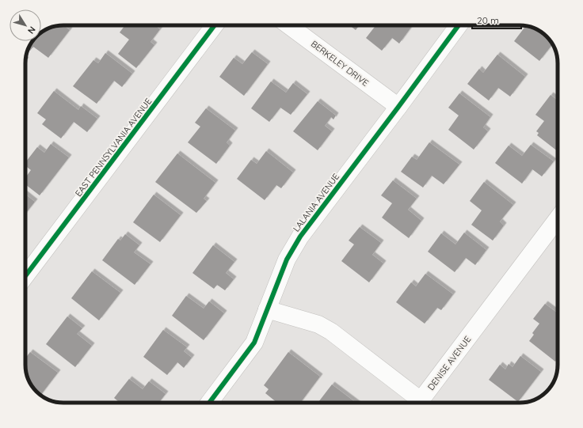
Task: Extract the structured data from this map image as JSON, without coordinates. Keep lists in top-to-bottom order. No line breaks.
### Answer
{"streets":{"street":["BERKELEY DRIVE","EAST PENNSYLVANIA AVENUE","LALANIA AVENUE","DENISE AVENUE"]},"crossings":[["BERKELEY DRIVE","LALANIA AVENUE"],["LALANIA AVENUE","DENISE AVENUE"]],"scale_bar":"20 m","north":"bottom right"}
